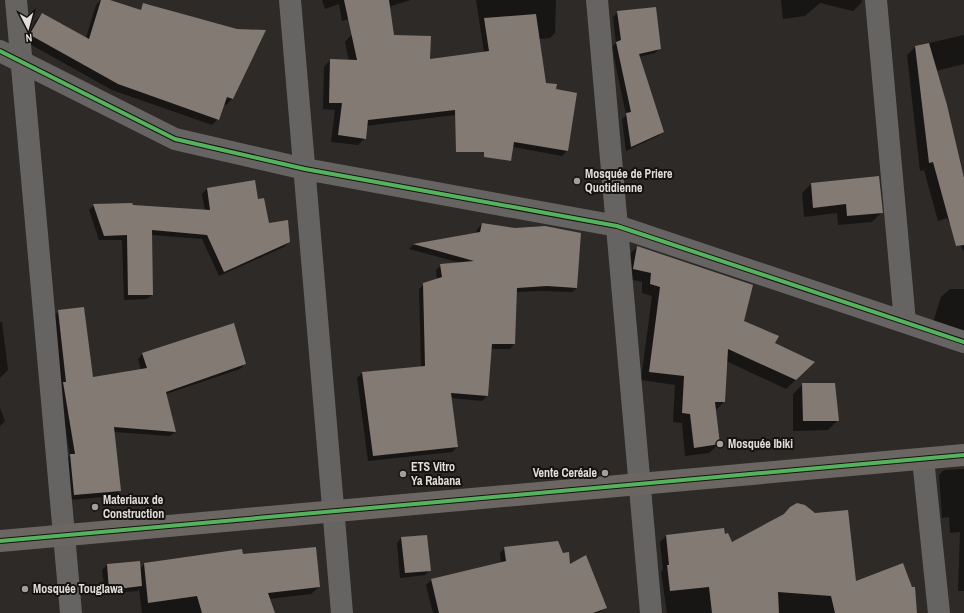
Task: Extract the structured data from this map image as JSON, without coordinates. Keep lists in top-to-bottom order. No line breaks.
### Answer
{"places":["Mosquée de Priere Quotidienne","Mosquée Ibiki","Vente Ceréale","ETS Vitro Ya Rabana","Materiaux de Construction","Mosquée Touglawa"],"north":"bottom"}
